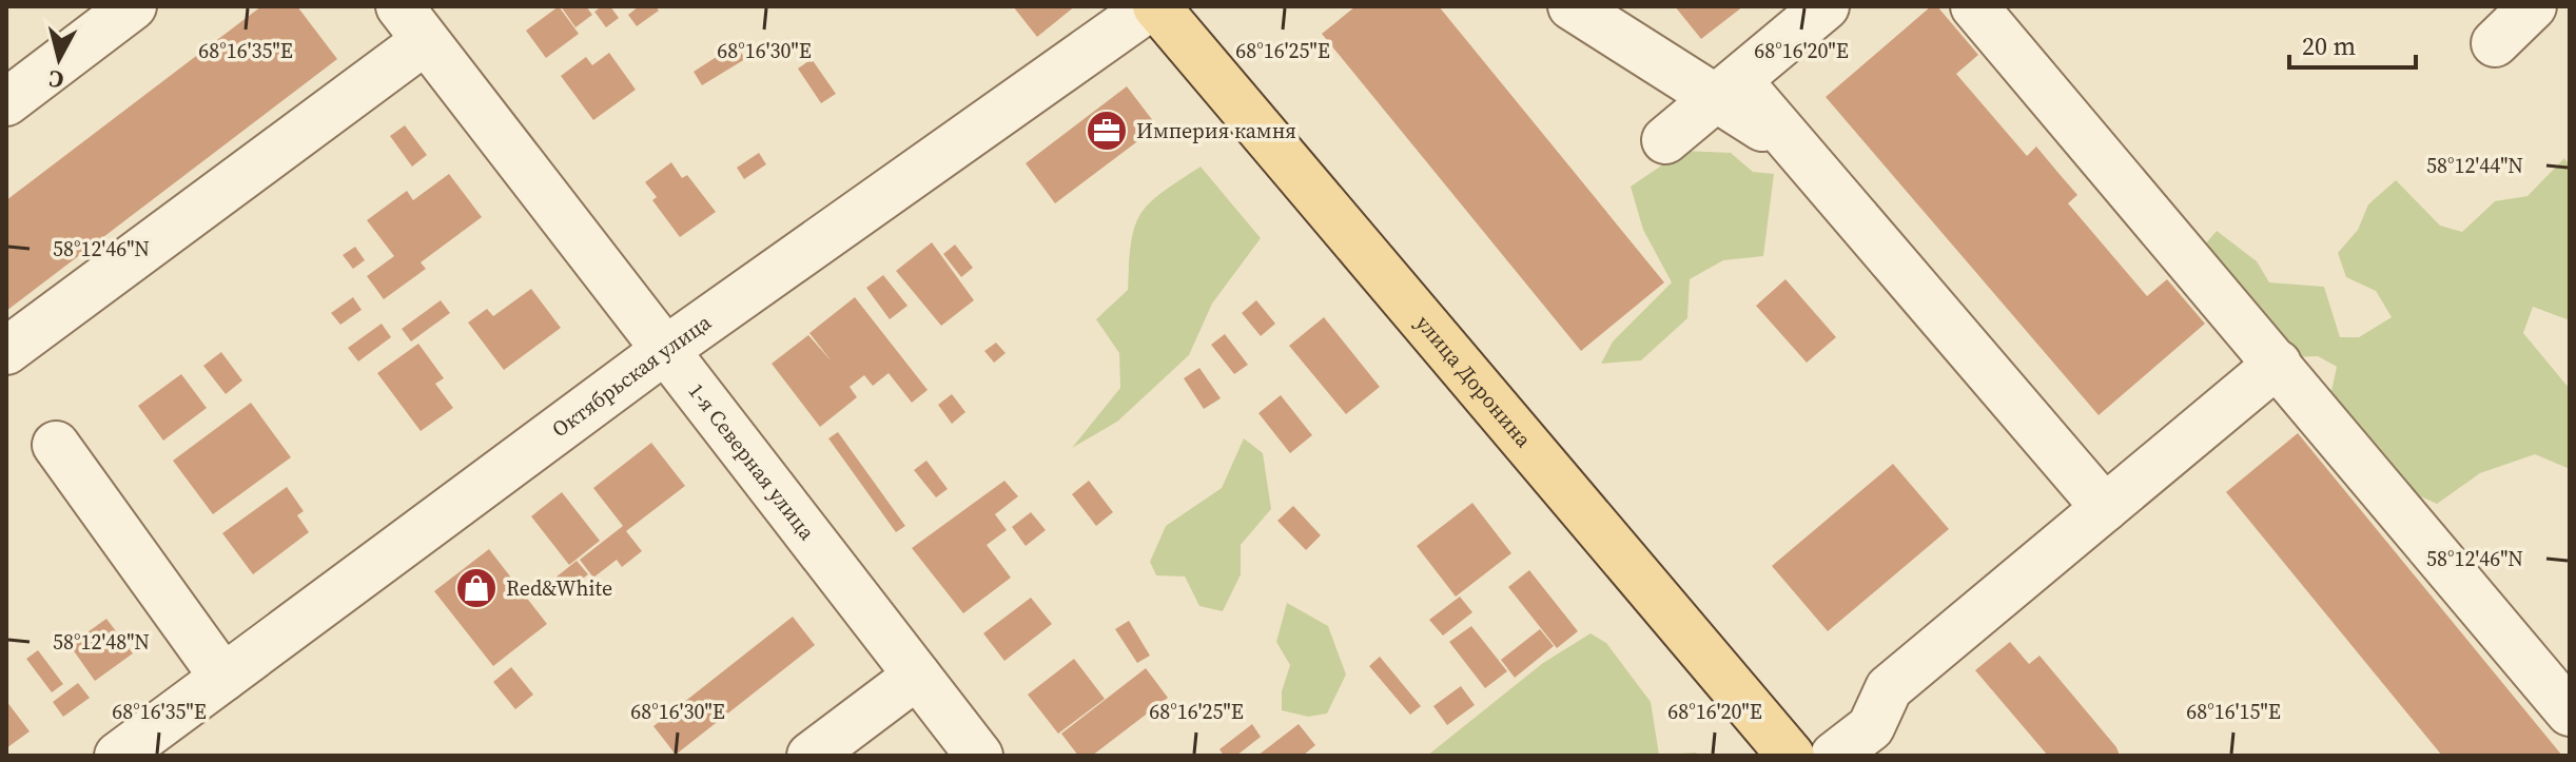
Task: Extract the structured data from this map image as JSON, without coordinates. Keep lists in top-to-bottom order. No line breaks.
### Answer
{"streets":{"main road":["улица Доронина"],"street":["Октябрьская улица","1-я Северная улица"]},"crossings":[["Октябрьская улица","улица Доронина"],["Октябрьская улица","1-я Северная улица"]],"places":{"office":["Империя камня"],"shop":["Red&White"]},"scale_bar":"20 m","north":"bottom","coordinates":["68°16'35\"E","68°16'30\"E","68°16'25\"E","68°16'20\"E","58°12'44\"N","58°12'46\"N","58°12'48\"N","68°16'15\"E"]}
